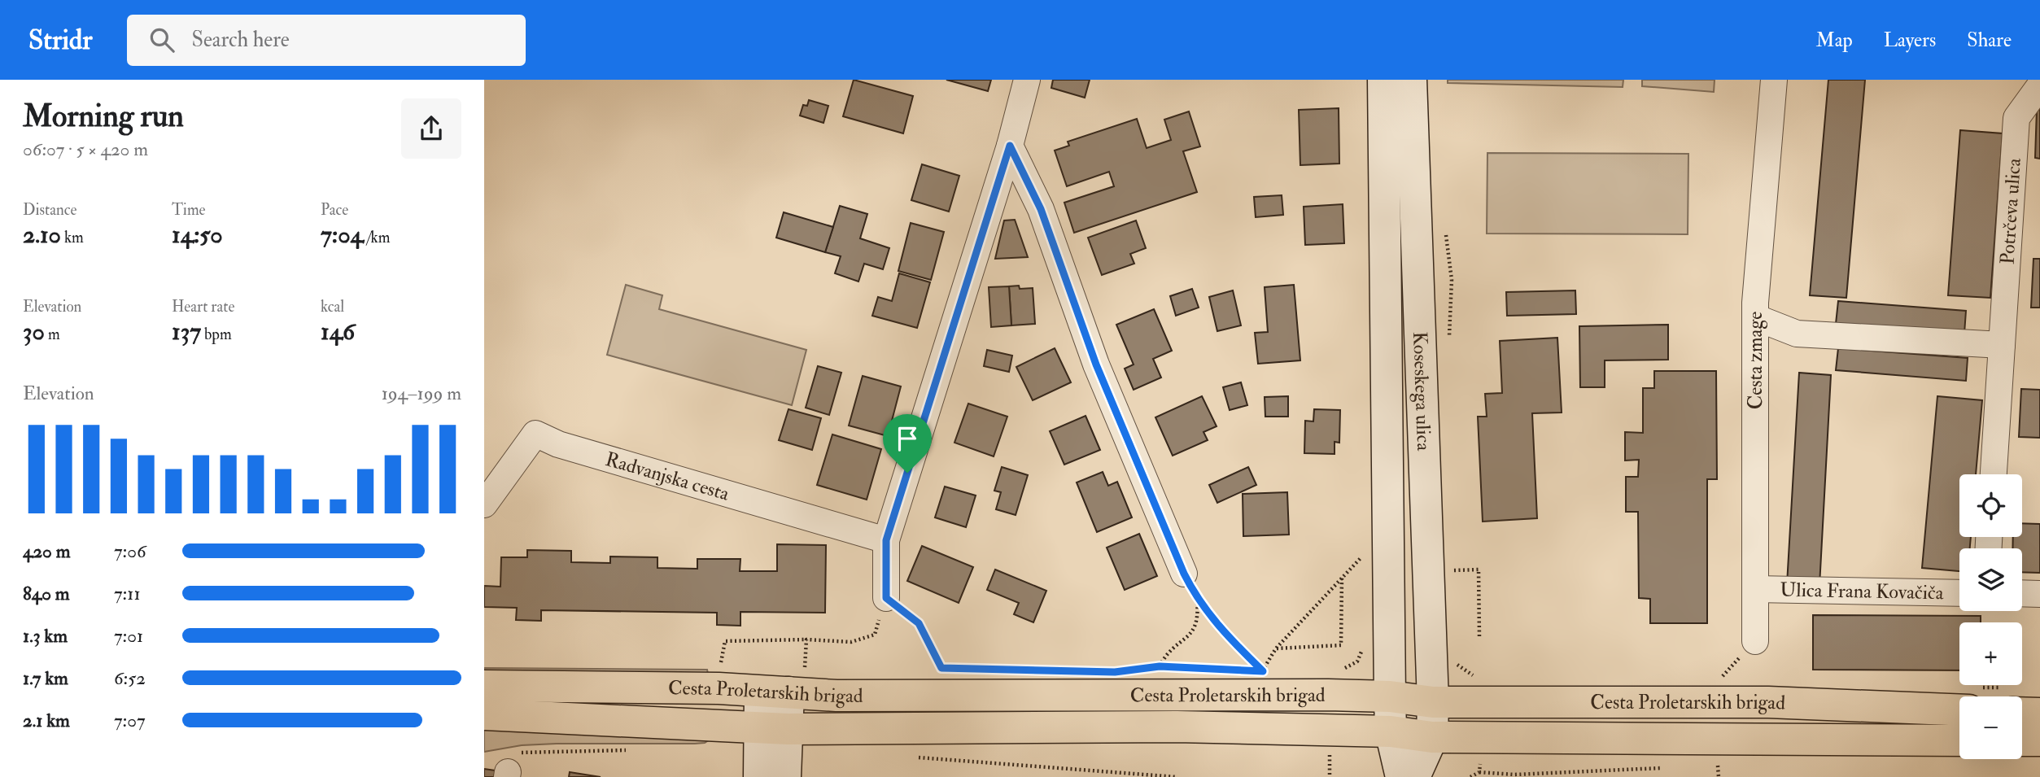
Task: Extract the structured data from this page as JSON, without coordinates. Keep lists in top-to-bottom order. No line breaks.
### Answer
{"streets":{"main road":["Cesta Proletarskih brigad"],"street":["Potrčeva ulica","Cesta zmage","Koseskega ulica","Radvanjska cesta","Ulica Frana Kovačiča"]},"crossings":[["Cesta zmage","Ulica Frana Kovačiča"],["Koseskega ulica","Cesta Proletarskih brigad"]],"page":{"header":"Stridr","search":"Search here","nav":["Map","Layers","Share"],"heading":["Morning run","06:07 · 5 × 420 m"],"stats":[["Distance","2.10 km"],["Time","14:50"],["Pace","7:04 /km"],["Elevation","30 m"],["Heart rate","137 bpm"],["kcal","146"]],"chart":["Elevation","194–199 m"],"map_buttons":["+","−"],"list":[{"name":"420 m","note":"7:06"},{"name":"840 m","note":"7:11"},{"name":"1.3 km","note":"7:01"},{"name":"1.7 km","note":"6:52"},{"name":"2.1 km","note":"7:07"}]}}
